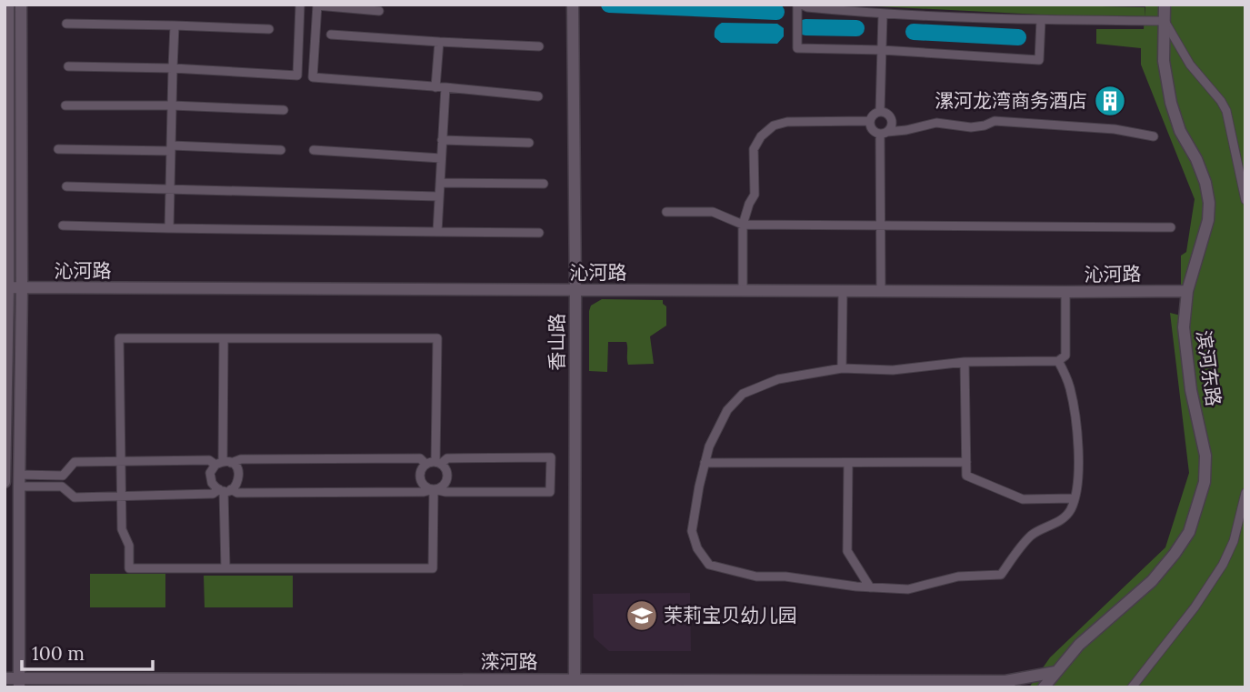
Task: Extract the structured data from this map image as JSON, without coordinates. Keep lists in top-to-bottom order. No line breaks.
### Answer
{"streets":{"street":["沁河路","香山路","滨河东路","滦河路"]},"crossings":[["沁河路","香山路"],["沁河路","滨河东路"],["香山路","滦河路"],["滨河东路","滦河路"]],"places":{"building":["漯河龙湾商务酒店"],"school or university":["茉莉宝贝幼儿园"]},"scale_bar":"100 m"}
